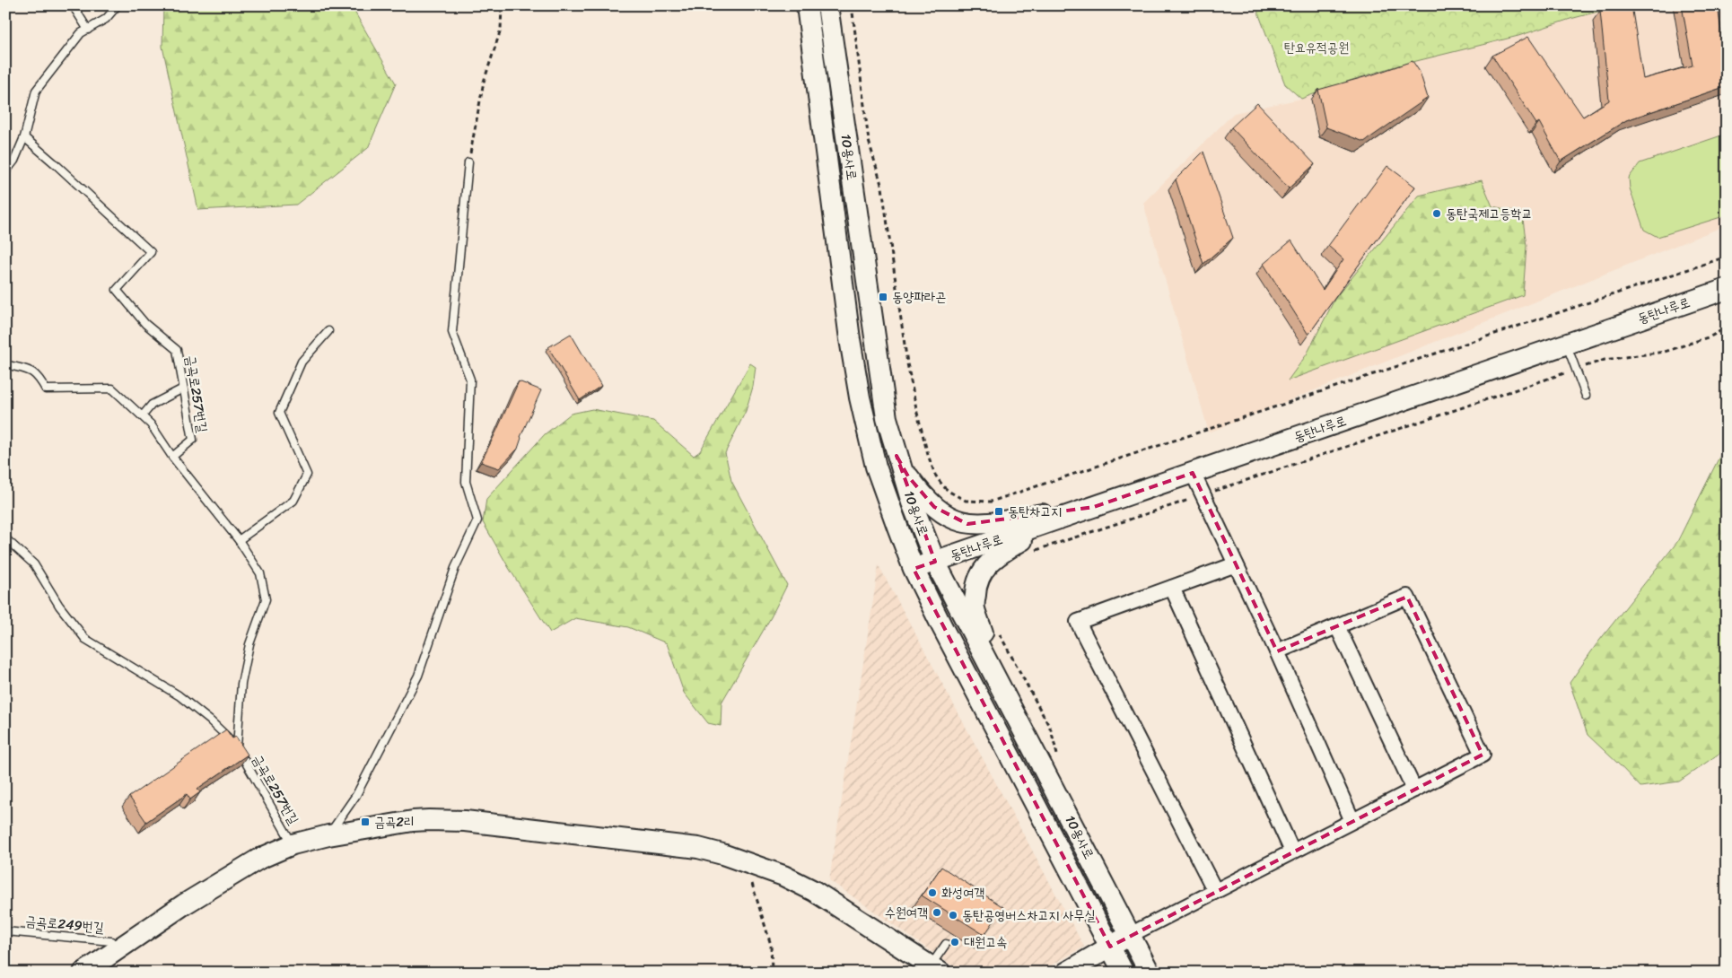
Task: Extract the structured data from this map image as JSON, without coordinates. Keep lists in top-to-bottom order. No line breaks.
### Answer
{"streets":{"street":["10용사로","동탄나루로"],"lane":["금곡로257번길","금곡로249번길"]},"crossings":[["10용사로","동탄나루로"]],"parks":["탄요유적공원"],"places":{"other":["동탄국제고등학교","화성여객","수원여객","동탄공영버스차고지 사무실","대원고속"],"transit":["동양파라곤","동탄차고지","금곡2리"]}}
